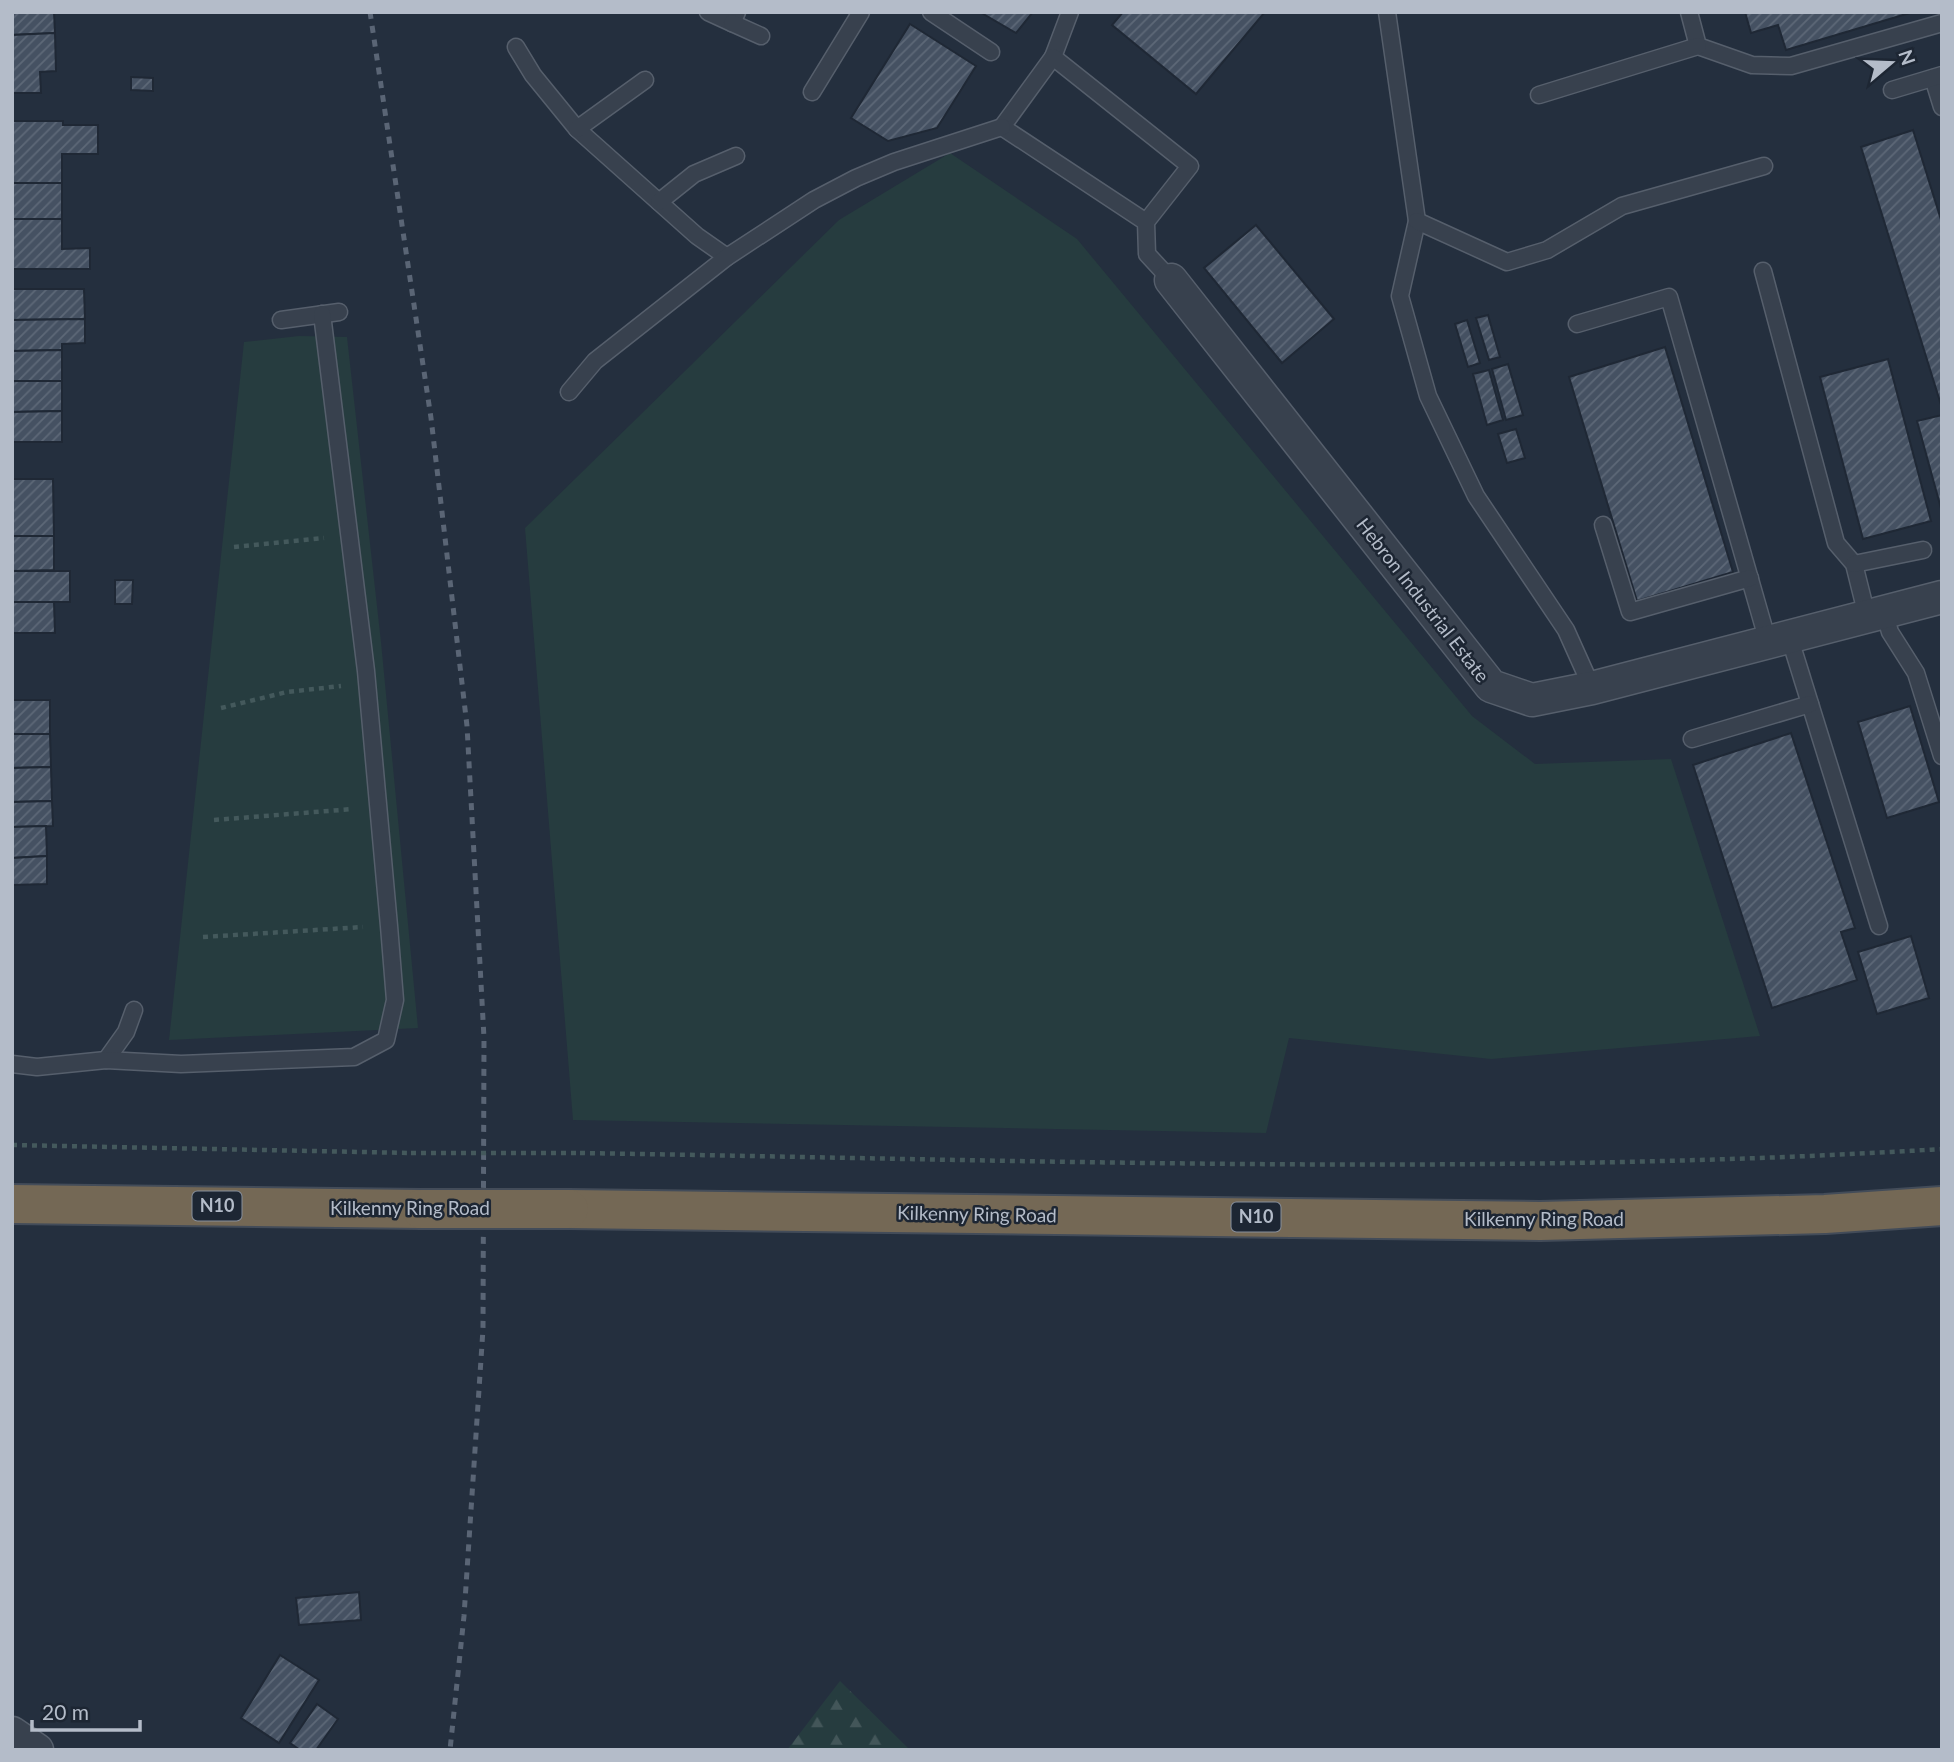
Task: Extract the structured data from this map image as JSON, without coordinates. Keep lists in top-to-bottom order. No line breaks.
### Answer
{"streets":{"highway":["N10","Kilkenny Ring Road"],"street":["Hebron Industrial Estate"]},"scale_bar":"20 m","north":"right"}
